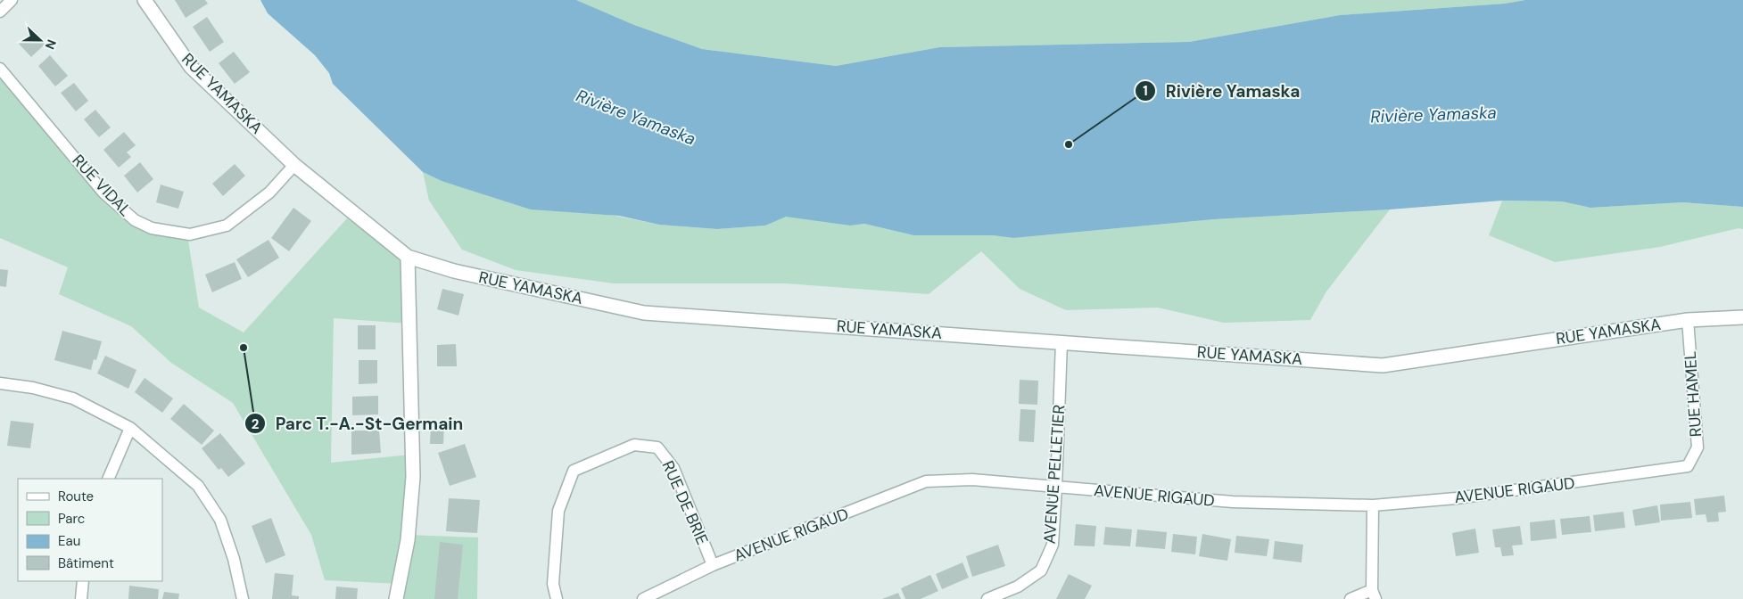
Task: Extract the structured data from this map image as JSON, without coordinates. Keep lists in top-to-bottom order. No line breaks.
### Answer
{"streets":{"street":["RUE YAMASKA","RUE VIDAL","RUE HAMEL","AVENUE PELLETIER","AVENUE RIGAUD","RUE DE BRIE"]},"crossings":[["RUE YAMASKA","RUE VIDAL"],["RUE YAMASKA","RUE HAMEL"],["RUE YAMASKA","AVENUE PELLETIER"],["RUE HAMEL","AVENUE RIGAUD"],["AVENUE PELLETIER","AVENUE RIGAUD"],["AVENUE RIGAUD","RUE DE BRIE"]],"water":["Rivière Yamaska"],"places":["Rivière Yamaska","Parc T.-A.-St-Germain"],"legend":["Route","Parc","Eau","Bâtiment"],"north":"right"}
